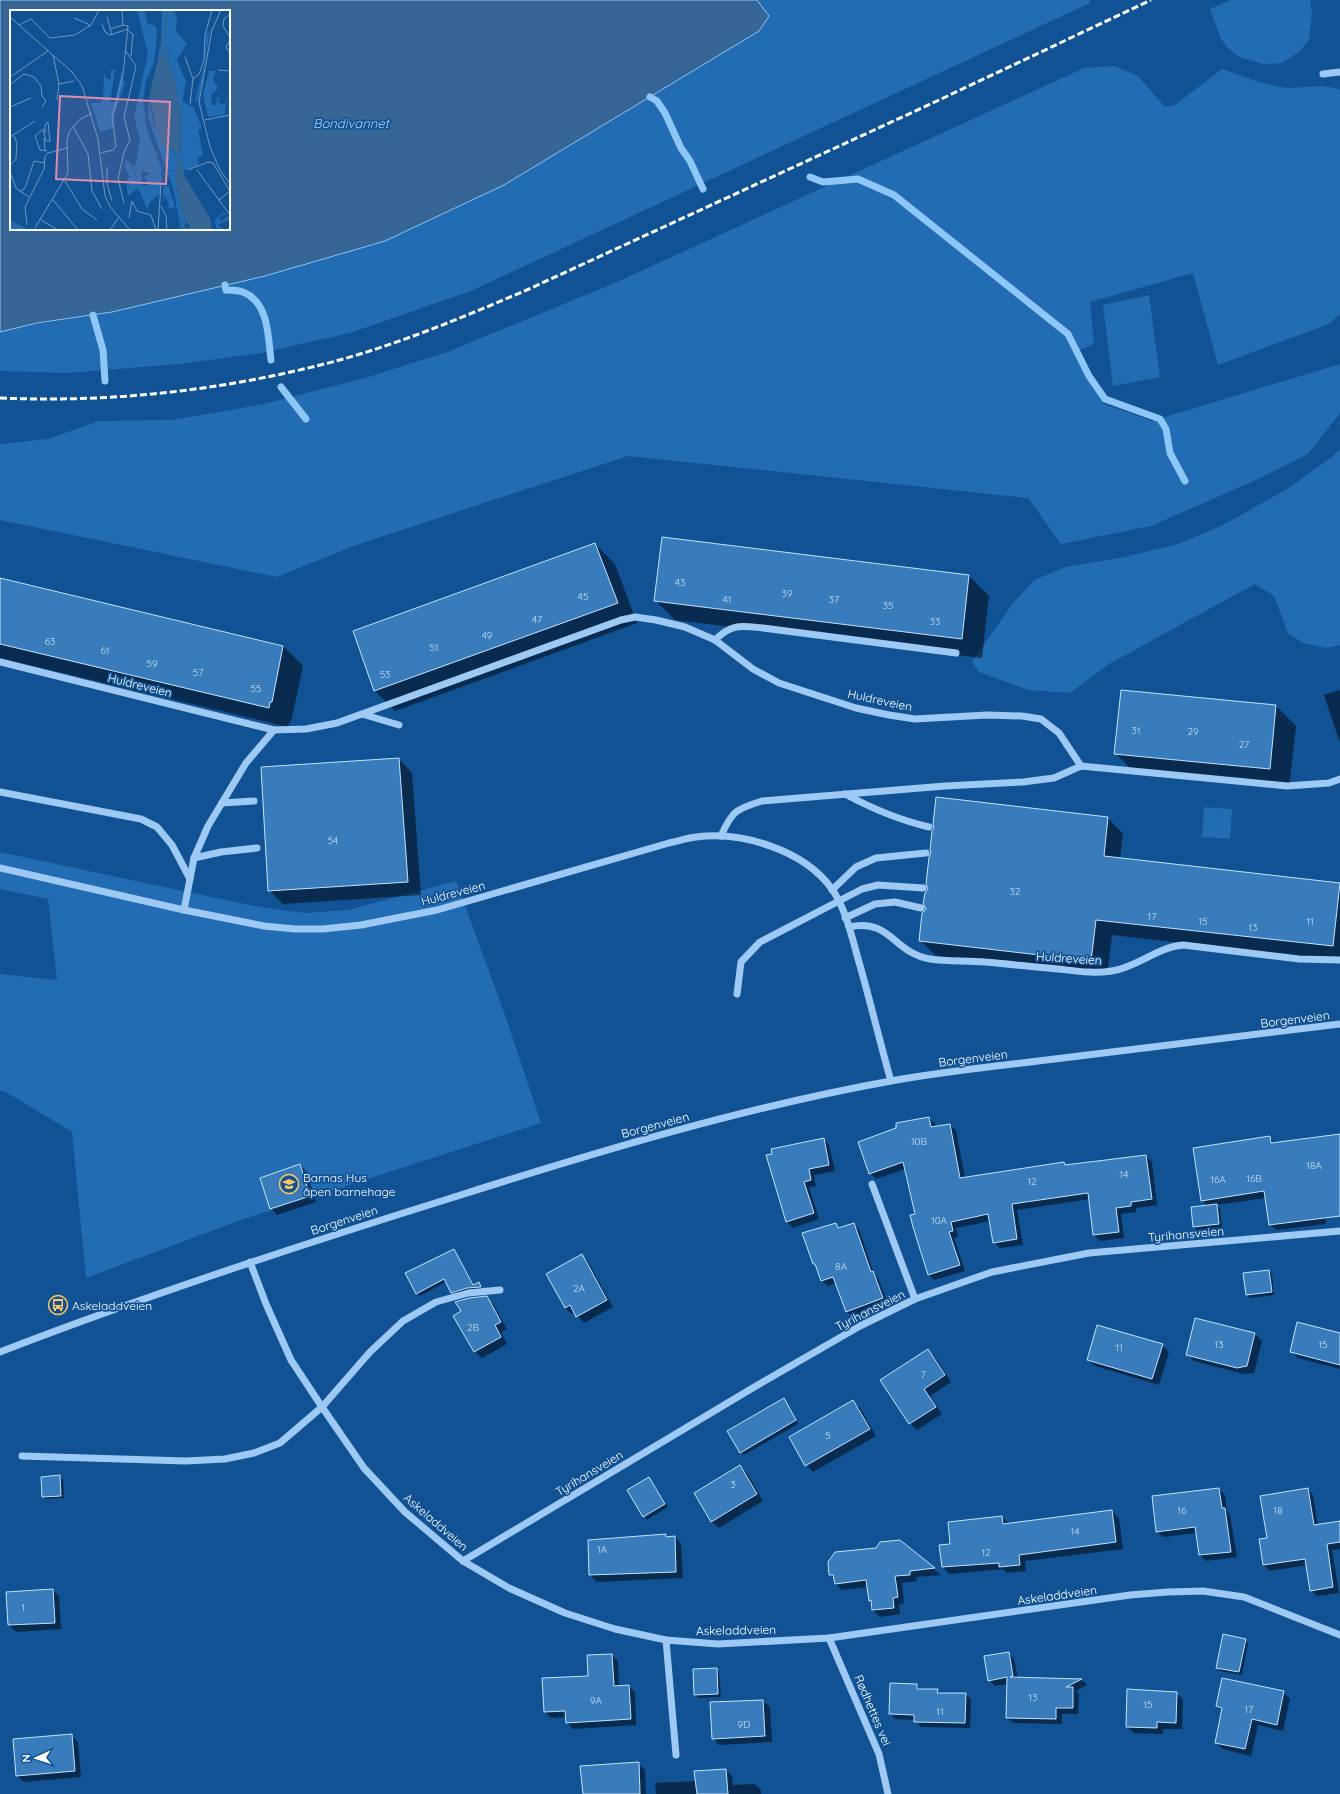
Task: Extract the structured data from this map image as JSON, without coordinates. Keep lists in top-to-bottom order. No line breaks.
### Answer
{"streets":{"street":["Huldreveien","Borgenveien","Tyrihansveien","Askeladdveien","Rødhettes vei"]},"crossings":[["Huldreveien","Borgenveien"],["Borgenveien","Askeladdveien"],["Tyrihansveien","Askeladdveien"],["Askeladdveien","Rødhettes vei"]],"water":["Bondivannet"],"places":{"school or university":["Barnas Hus åpen barnehage"],"bus stop":["Askeladdveien"]},"house_numbers":["43","39","45","41","37","35","47","33","49","63","51","61","59","57","53","55","31","29","27","54","32","17","15","11","13","10B","18A","14","16B","16A","12","10A","8A","2A","2B","13","15","11","7","5","3","16","18","14","1A","12","1","13","9A","15","17","11","9D"],"north":"left"}
